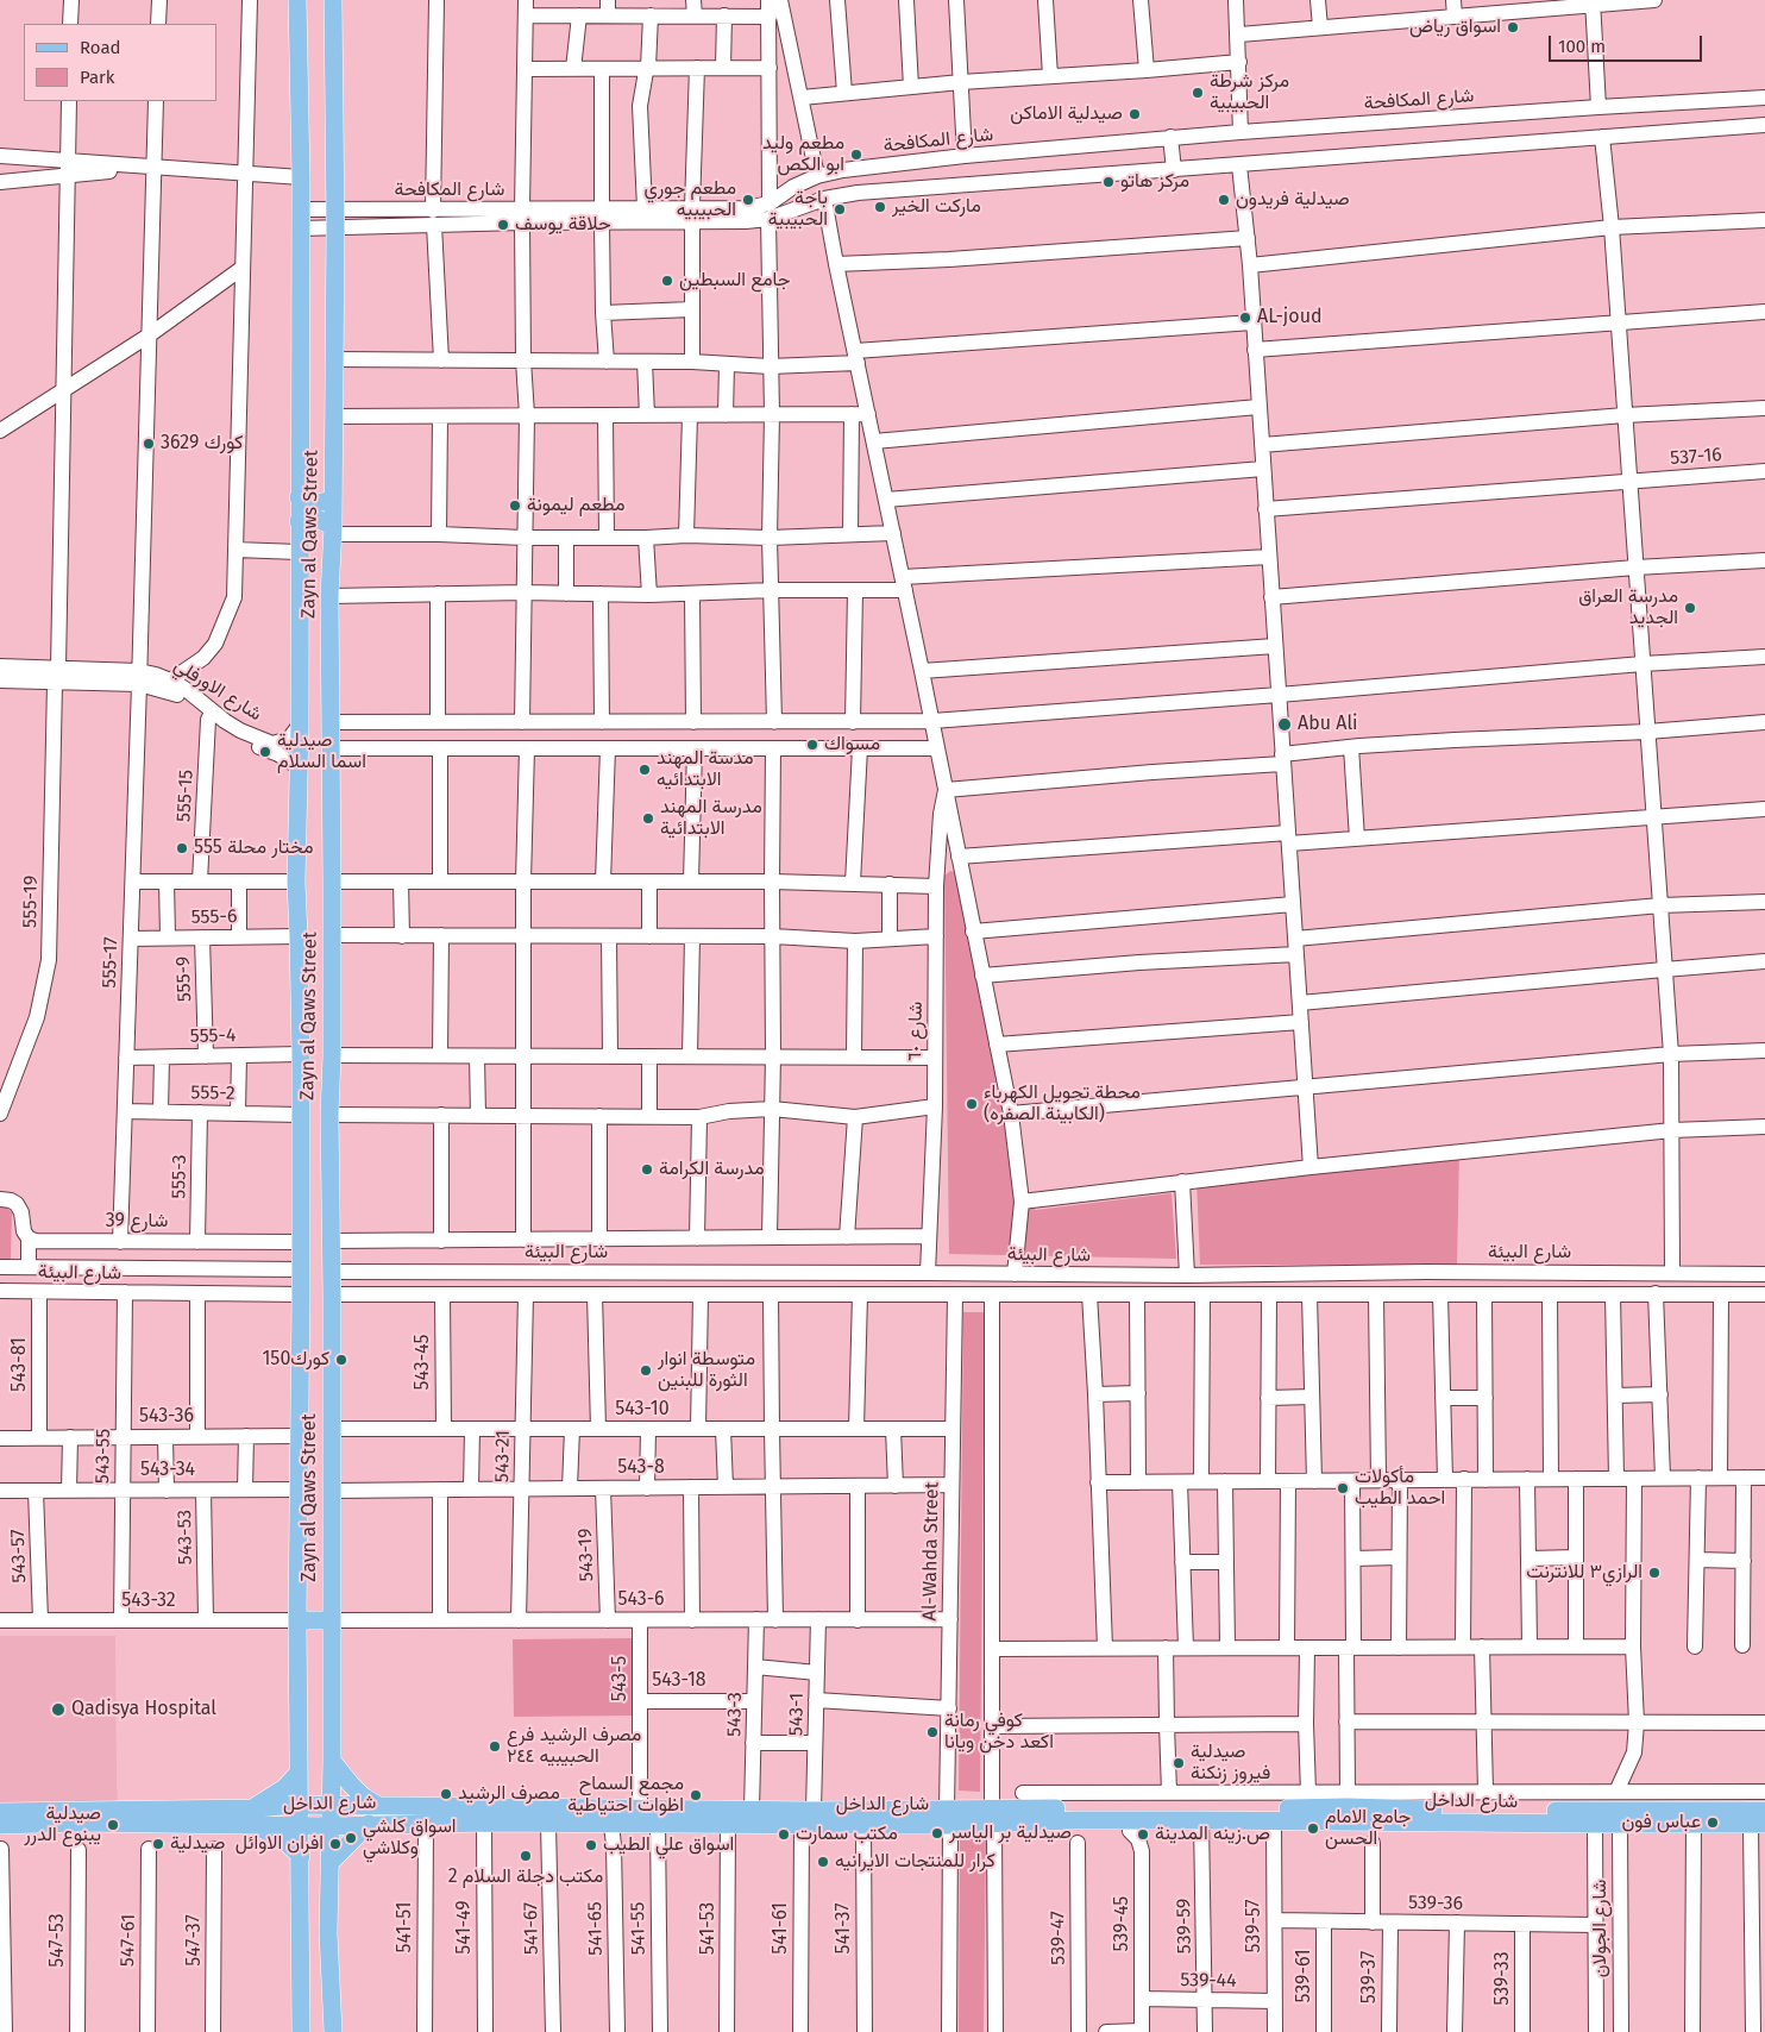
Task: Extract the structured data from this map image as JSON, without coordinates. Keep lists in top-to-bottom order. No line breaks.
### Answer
{"streets":{"main road":["Zayn al Qaws Street","شارع الداخل"],"street":["شارع المكافحة","537-16","شارع الاورفلي","555-15","555-19","555-6","555-17","555-9","شارع ٦٠","555-4","555-2","555-3","شارع 39","شارع البيئة","543-45","543-81","543-10","543-36","543-55","543-21","543-8","543-34","543-53","Al-Wahda Street","543-19","543-57","543-6","543-32","543-5","543-18","543-3","543-1","539-36","539-45","539-59","539-57","541-51","541-49","541-67","541-65","541-55","541-53","541-61","541-37","شارع الجولان","539-47","547-53","547-61","547-37","539-61","539-37","539-33","539-44"]},"crossings":[["شارع المكافحة","Zayn al Qaws Street"],["Zayn al Qaws Street","شارع الاورفلي"],["Zayn al Qaws Street","555-6"],["Zayn al Qaws Street","555-4"],["Zayn al Qaws Street","555-2"],["Zayn al Qaws Street","شارع 39"],["Zayn al Qaws Street","شارع البيئة"],["Zayn al Qaws Street","543-10"],["Zayn al Qaws Street","543-36"],["Zayn al Qaws Street","543-8"],["Zayn al Qaws Street","543-34"],["Zayn al Qaws Street","543-6"],["Zayn al Qaws Street","543-32"],["Zayn al Qaws Street","شارع الداخل"],["شارع الاورفلي","555-15"],["شارع الاورفلي","555-19"],["شارع الاورفلي","555-17"],["555-6","555-17"],["555-6","555-9"],["555-17","555-4"],["555-17","555-2"],["555-17","شارع 39"],["555-9","555-4"],["شارع ٦٠","شارع البيئة"],["555-2","555-3"],["555-3","شارع 39"],["شارع البيئة","543-45"],["شارع البيئة","543-81"],["شارع البيئة","543-55"],["شارع البيئة","543-21"],["شارع البيئة","Al-Wahda Street"],["543-45","543-10"],["543-81","543-36"],["543-10","543-21"],["543-10","Al-Wahda Street"],["543-36","543-55"],["543-55","543-34"],["543-55","543-32"],["543-21","543-8"],["543-21","543-6"],["543-8","Al-Wahda Street"],["543-8","543-19"],["543-34","543-53"],["543-34","543-57"],["543-53","543-32"],["Al-Wahda Street","543-6"],["Al-Wahda Street","شارع الداخل"],["543-19","543-6"],["543-57","543-32"],["543-6","543-5"],["543-6","543-3"],["543-6","543-1"],["543-5","543-18"],["543-5","شارع الداخل"],["543-18","543-3"],["543-3","شارع الداخل"],["543-1","شارع الداخل"],["543-1","541-61"],["شارع الداخل","539-45"],["شارع الداخل","539-59"],["شارع الداخل","539-57"],["شارع الداخل","541-51"],["شارع الداخل","541-49"],["شارع الداخل","541-67"],["شارع الداخل","541-65"],["شارع الداخل","541-55"],["شارع الداخل","541-53"],["شارع الداخل","541-61"],["شارع الداخل","541-37"],["شارع الداخل","شارع الجولان"],["539-36","539-57"],["539-36","شارع الجولان"],["539-36","539-61"],["539-36","539-37"],["539-36","539-33"],["539-45","539-44"],["539-59","539-44"],["539-57","539-44"]],"places":["اسواق رياض","مركز شرطة الحبيبية","صيدلية الاماكن","مطعم وليد ابو الكص","مركز هاتو","مطعم جوري الحبيبيه","صيدلية فريدون","ماركت الخير","باجة الحبيبية","حلاقة يوسف","جامع السبطين","AL-joud","كورك 3629","مطعم ليمونة","مدرسة العراق الجديد","Abu Ali","مسواك","صيدلية اسما السلام","مدسة المهند الابتدائيه","مدرسة المهند الابتدائية","مختار محلة 555","محطة تحويل الكهرباء (الكابينة الصفره)","مدرسة الكرامة","كورك150","متوسطة انوار الثورة للبنين","مأكولات احمد الطيب","الرازي٣ للانترنت","Qadisya Hospital","كوفي رمانة اكعد دخن ويانا","مصرف الرشيد فرع الحبيبيه ٢٤٤","صيدلية فيروز زنكنة","مصرف الرشيد","مجمع السماح اظوات احتياطية","عباس فون","صيدلية يبنوع الدرر","جامع الامام الحسن","صيدلية بر الياسر","مكتب سمارت","ص.زينه المدينة","اسواق كلشي وكلاشي","صيدلية","افران الاوائل","اسواق علي الطيب","مكتب دجلة السلام 2","كرار للمنتجات الايرانيه"],"legend":["Road","Park"],"scale_bar":"100 m"}
